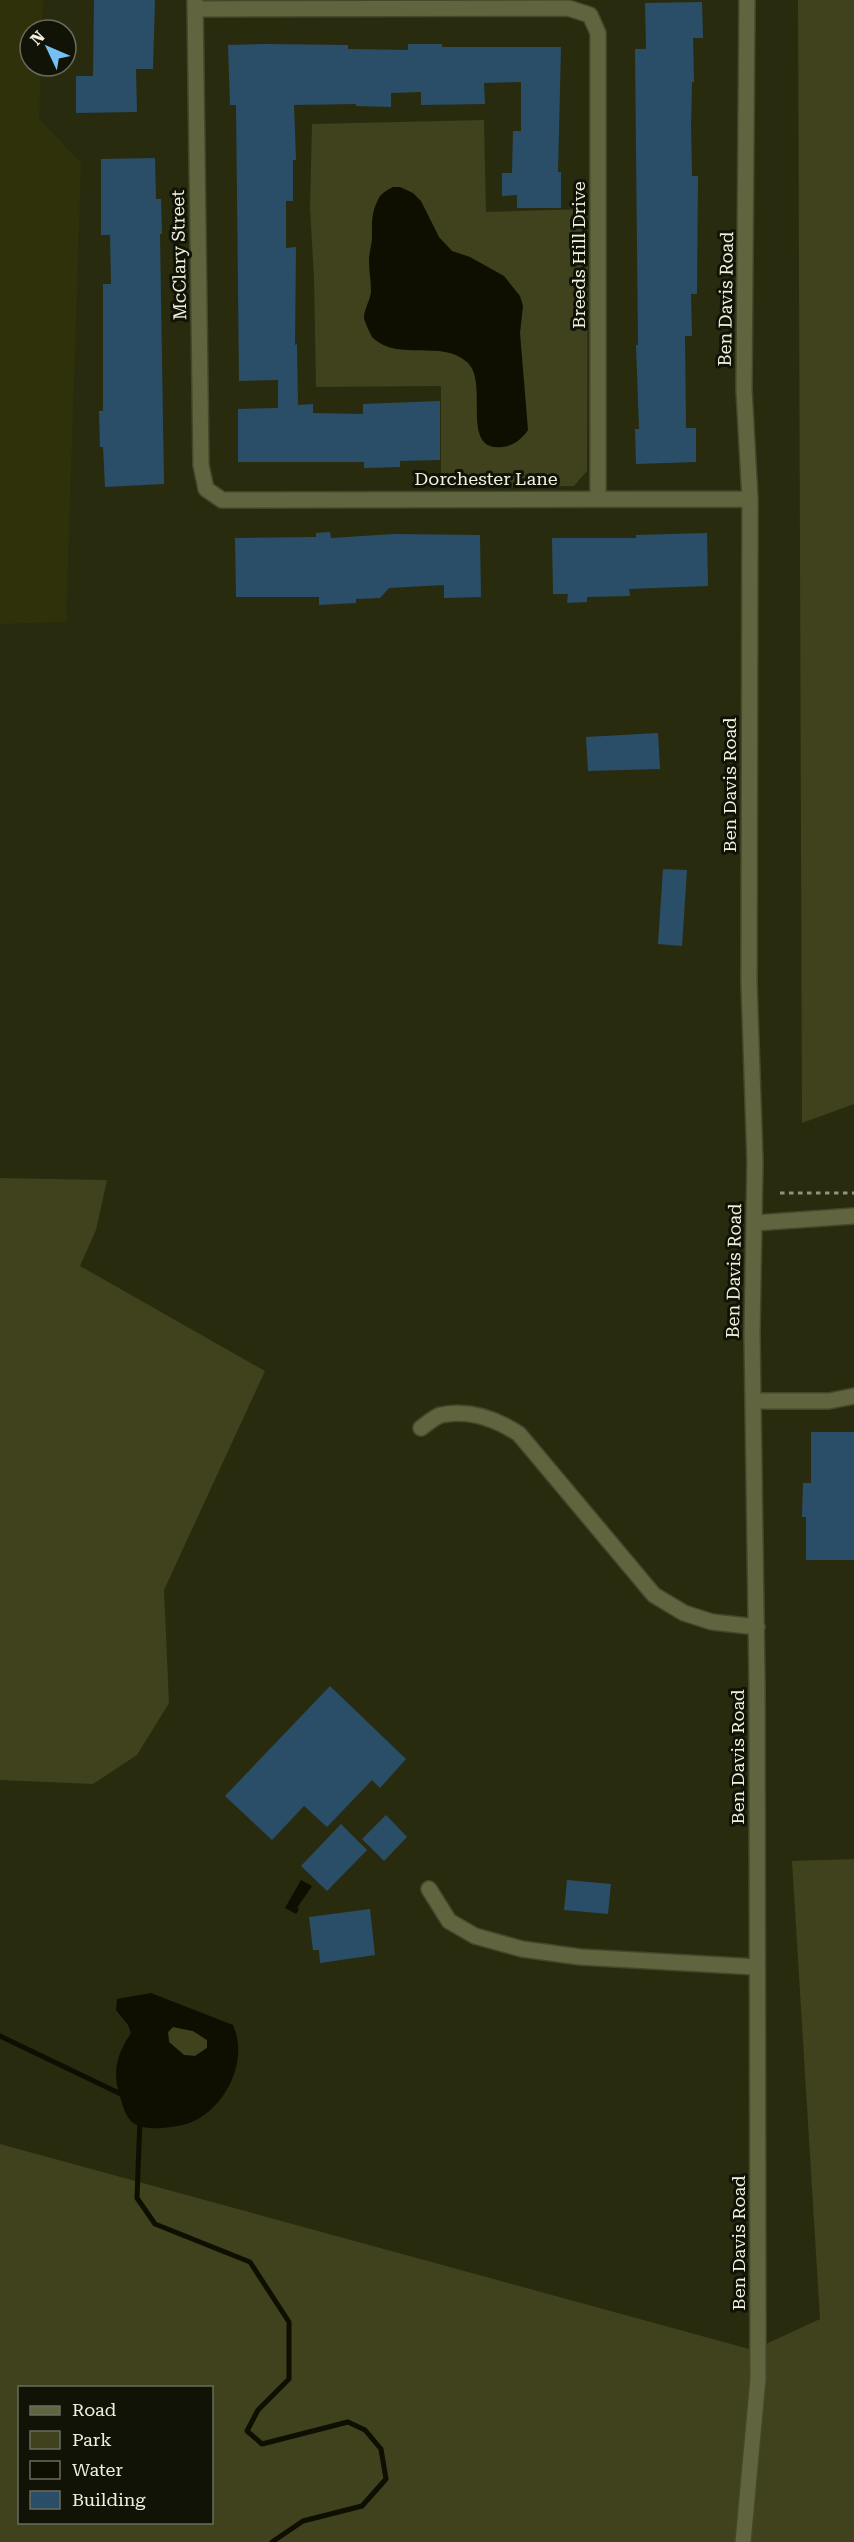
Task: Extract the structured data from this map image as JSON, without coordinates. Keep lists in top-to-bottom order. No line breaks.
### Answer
{"streets":{"street":["McClary Street","Breeds Hill Drive","Ben Davis Road","Dorchester Lane"]},"crossings":[["McClary Street","Breeds Hill Drive"],["McClary Street","Dorchester Lane"],["Breeds Hill Drive","Dorchester Lane"],["Ben Davis Road","Dorchester Lane"]],"legend":["Road","Park","Water","Building"],"north":"top left"}
